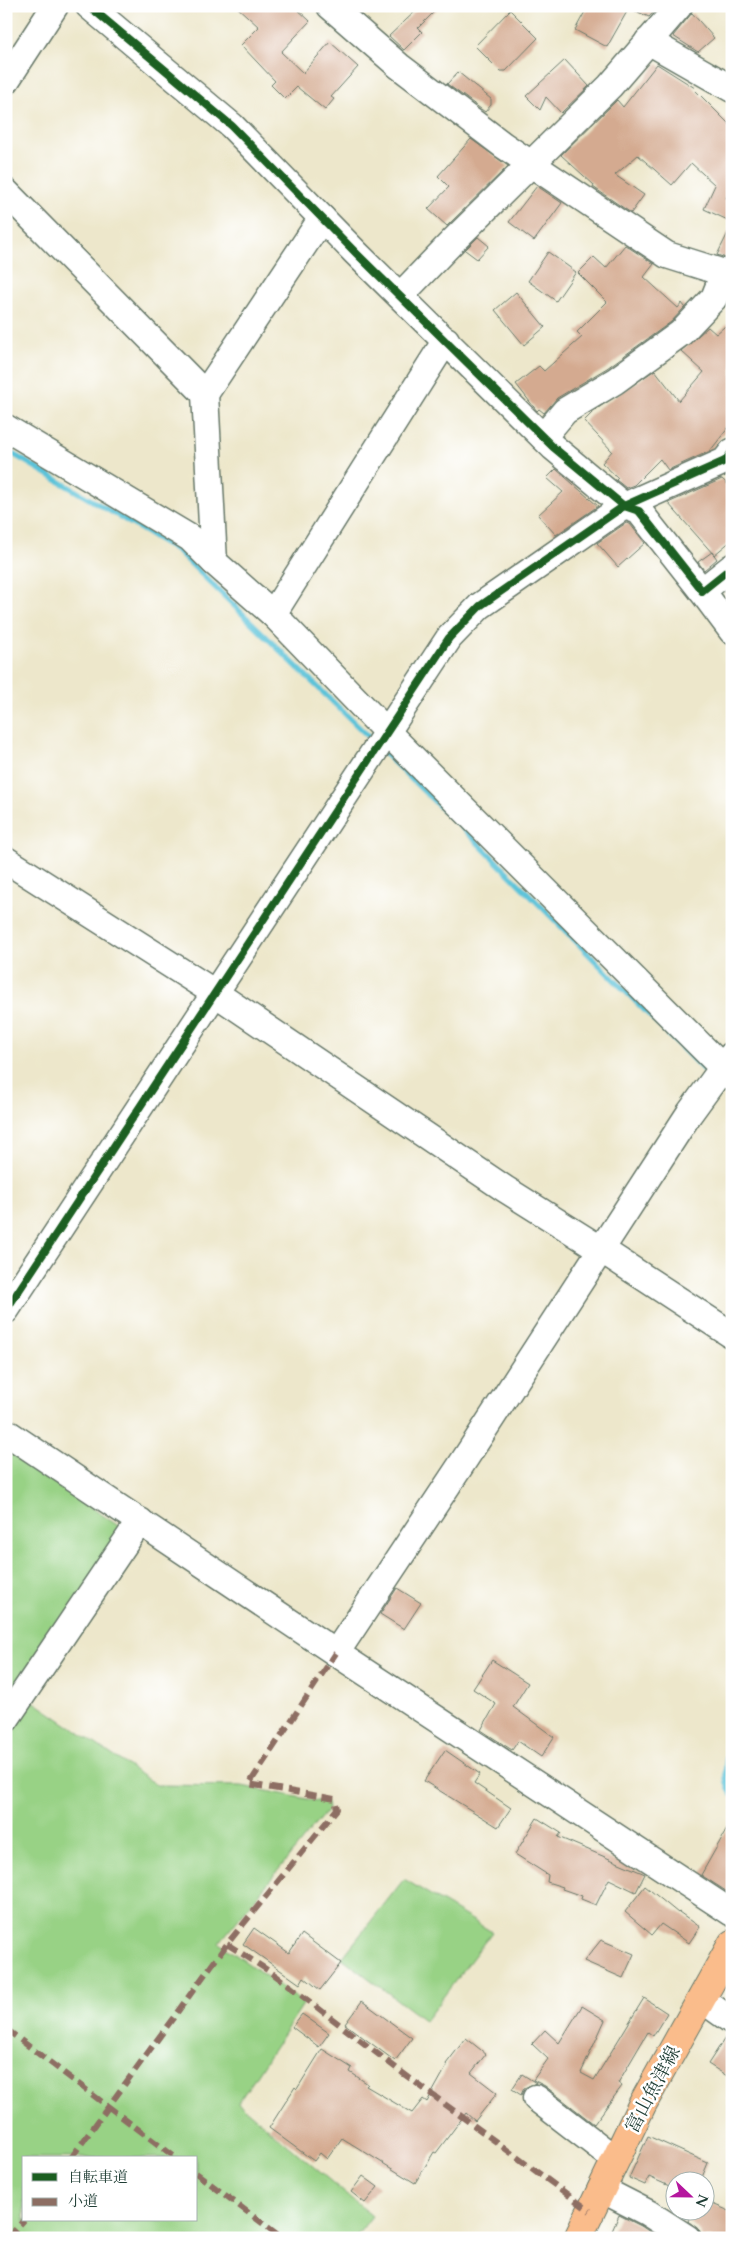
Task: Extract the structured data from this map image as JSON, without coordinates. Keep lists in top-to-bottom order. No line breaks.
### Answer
{"streets":{"main road":["富山魚津線"]},"legend":["自転車道","小道"],"north":"right"}
